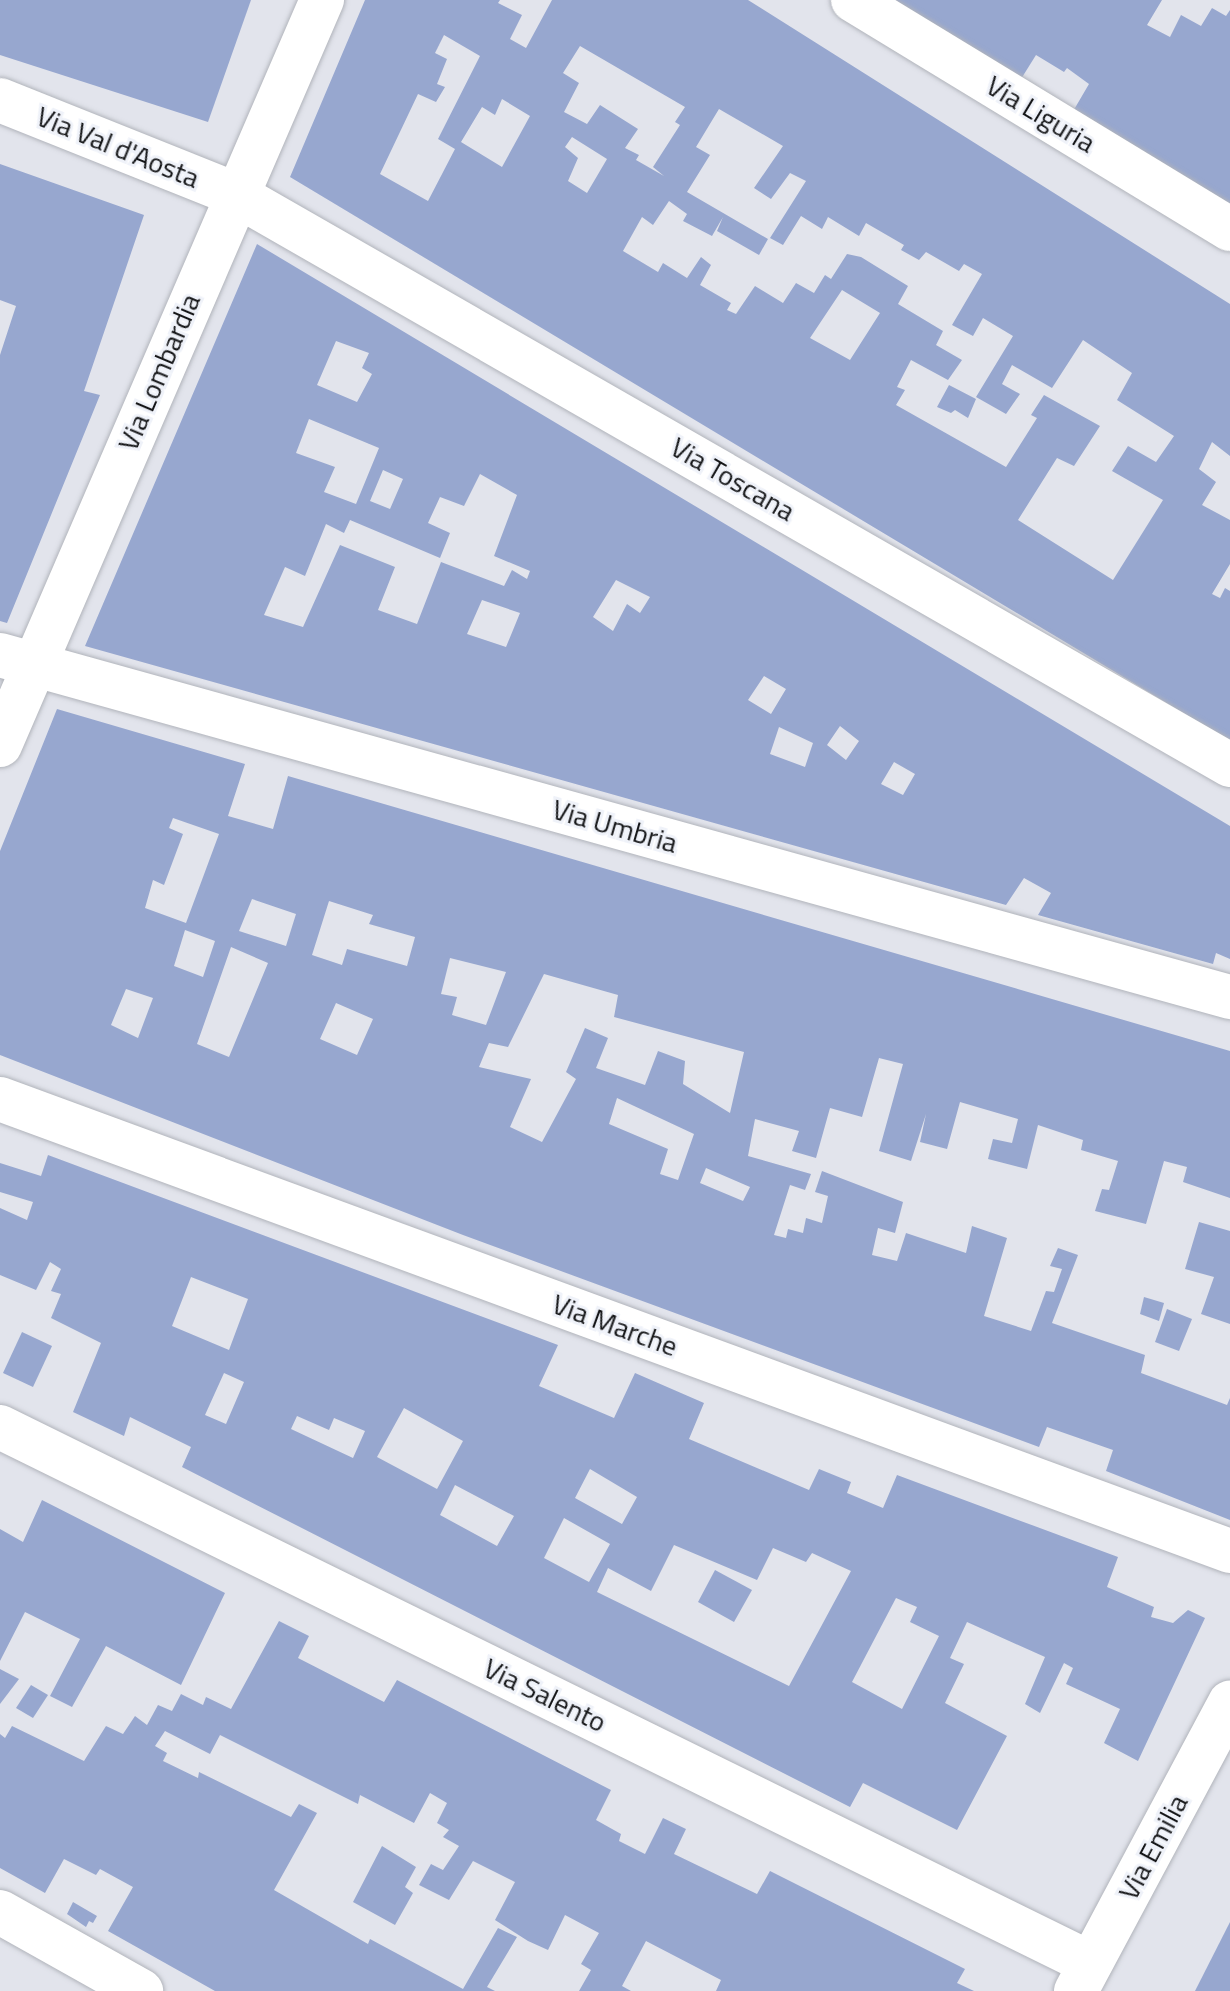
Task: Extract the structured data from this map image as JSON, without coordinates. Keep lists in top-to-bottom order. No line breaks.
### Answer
{"streets":{"street":["Via Liguria","Via Val d'Aosta","Via Lombardia","Via Toscana","Via Umbria","Via Marche","Via Salento","Via Emilia"]},"crossings":[["Via Val d'Aosta","Via Lombardia"],["Via Val d'Aosta","Via Toscana"],["Via Lombardia","Via Toscana"],["Via Lombardia","Via Umbria"],["Via Salento","Via Emilia"]]}
